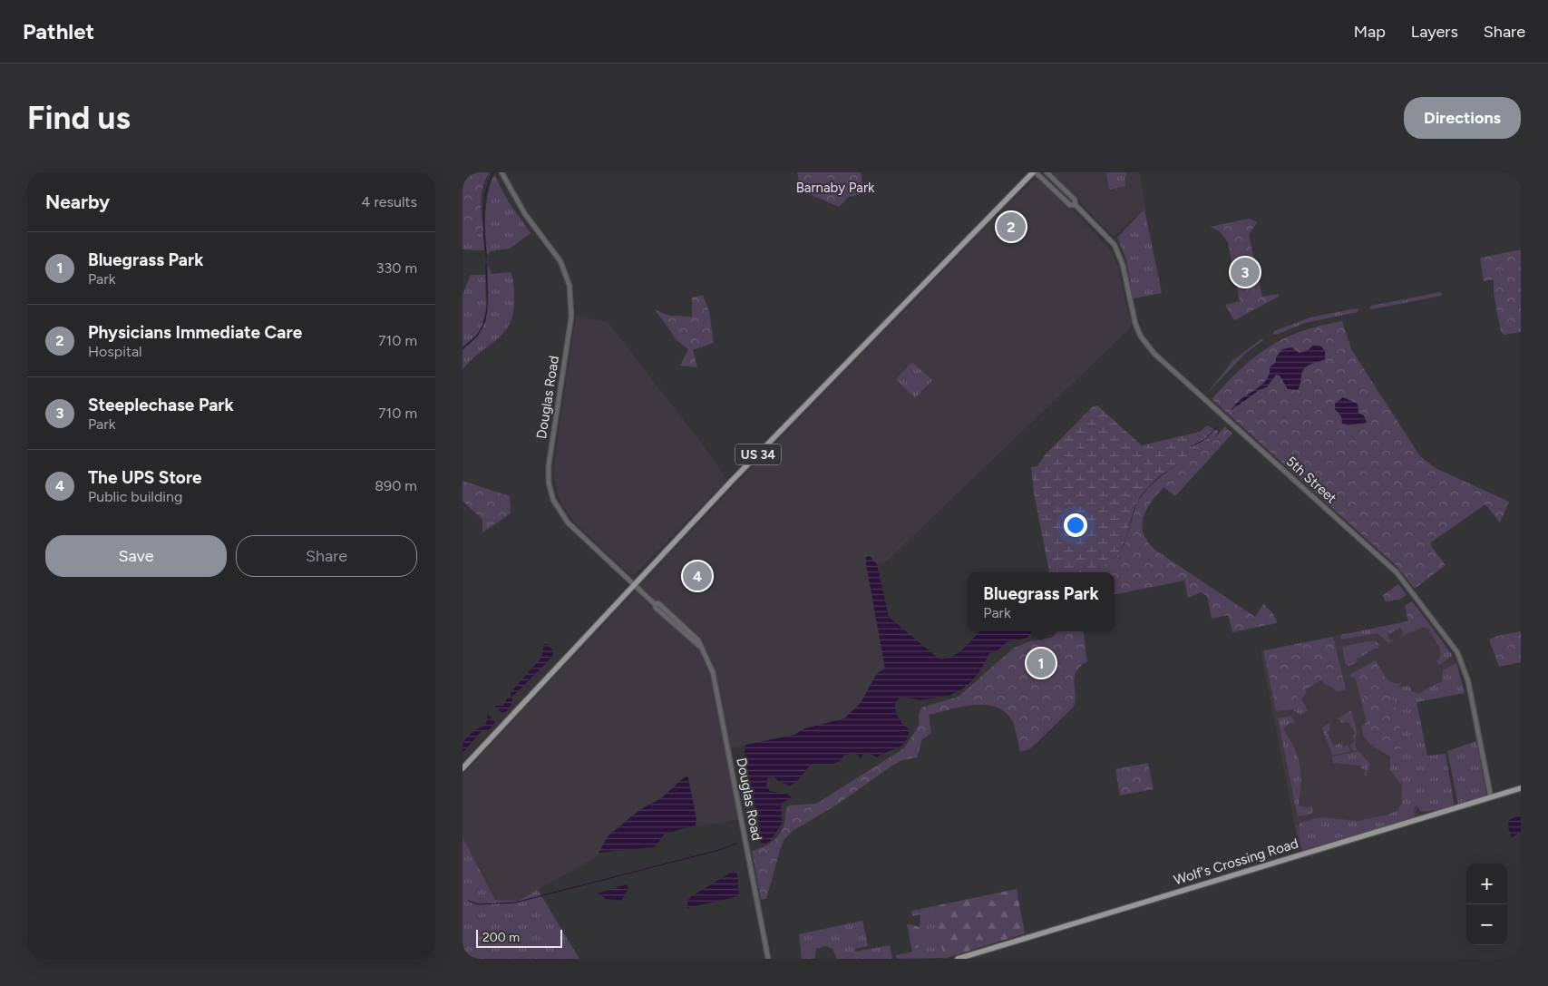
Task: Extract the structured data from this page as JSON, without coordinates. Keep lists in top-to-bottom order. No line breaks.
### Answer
{"streets":{"main road":["US 34","Wolf's Crossing Road"],"street":["Douglas Road","5th Street"]},"crossings":[["Douglas Road","US 34"],["US 34","5th Street"],["5th Street","Wolf's Crossing Road"]],"parks":["Barnaby Park"],"scale_bar":"200 m","page":{"header":"Pathlet","nav":["Map","Layers","Share"],"buttons":["Directions",["Save","Share"]],"title":"Find us","heading":["Nearby","4 results"],"pins":["2","3","4","1"],"list":[{"mark":"1","name":"Bluegrass Park","note":"Park","value":"330 m"},{"mark":"2","name":"Physicians Immediate Care","note":"Hospital","value":"710 m"},{"mark":"3","name":"Steeplechase Park","note":"Park","value":"710 m"},{"mark":"4","name":"The UPS Store","note":"Public building","value":"890 m"}],"popup":["Bluegrass Park","Park"],"map_buttons":["+","−"],"scale":"200 m"}}
